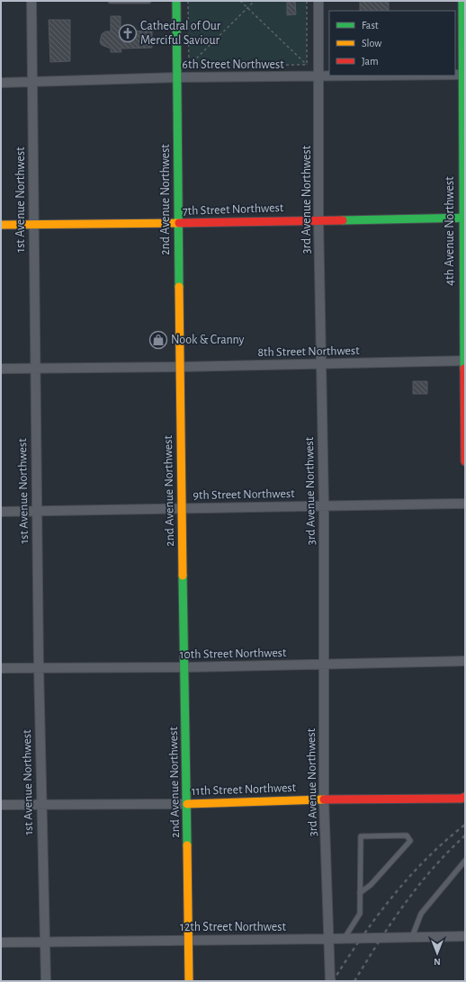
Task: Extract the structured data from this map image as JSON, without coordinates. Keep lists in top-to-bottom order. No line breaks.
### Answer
{"streets":{"street":["6th Street Northwest","1st Avenue Northwest","2nd Avenue Northwest","3rd Avenue Northwest","7th Street Northwest","4th Avenue Northwest","8th Street Northwest","9th Street Northwest","10th Street Northwest","11th Street Northwest","12th Street Northwest"]},"crossings":[["6th Street Northwest","1st Avenue Northwest"],["6th Street Northwest","2nd Avenue Northwest"],["6th Street Northwest","3rd Avenue Northwest"],["6th Street Northwest","4th Avenue Northwest"],["1st Avenue Northwest","7th Street Northwest"],["1st Avenue Northwest","8th Street Northwest"],["1st Avenue Northwest","9th Street Northwest"],["1st Avenue Northwest","10th Street Northwest"],["1st Avenue Northwest","11th Street Northwest"],["1st Avenue Northwest","12th Street Northwest"],["2nd Avenue Northwest","7th Street Northwest"],["2nd Avenue Northwest","8th Street Northwest"],["2nd Avenue Northwest","9th Street Northwest"],["2nd Avenue Northwest","10th Street Northwest"],["2nd Avenue Northwest","11th Street Northwest"],["2nd Avenue Northwest","12th Street Northwest"],["3rd Avenue Northwest","7th Street Northwest"],["3rd Avenue Northwest","8th Street Northwest"],["3rd Avenue Northwest","9th Street Northwest"],["3rd Avenue Northwest","10th Street Northwest"],["3rd Avenue Northwest","11th Street Northwest"],["3rd Avenue Northwest","12th Street Northwest"],["7th Street Northwest","4th Avenue Northwest"],["4th Avenue Northwest","8th Street Northwest"]],"places":{"church":["Cathedral of Our Merciful Saviour"],"shop":["Nook & Cranny"]},"legend":["Fast","Slow","Jam"],"north":"bottom"}
